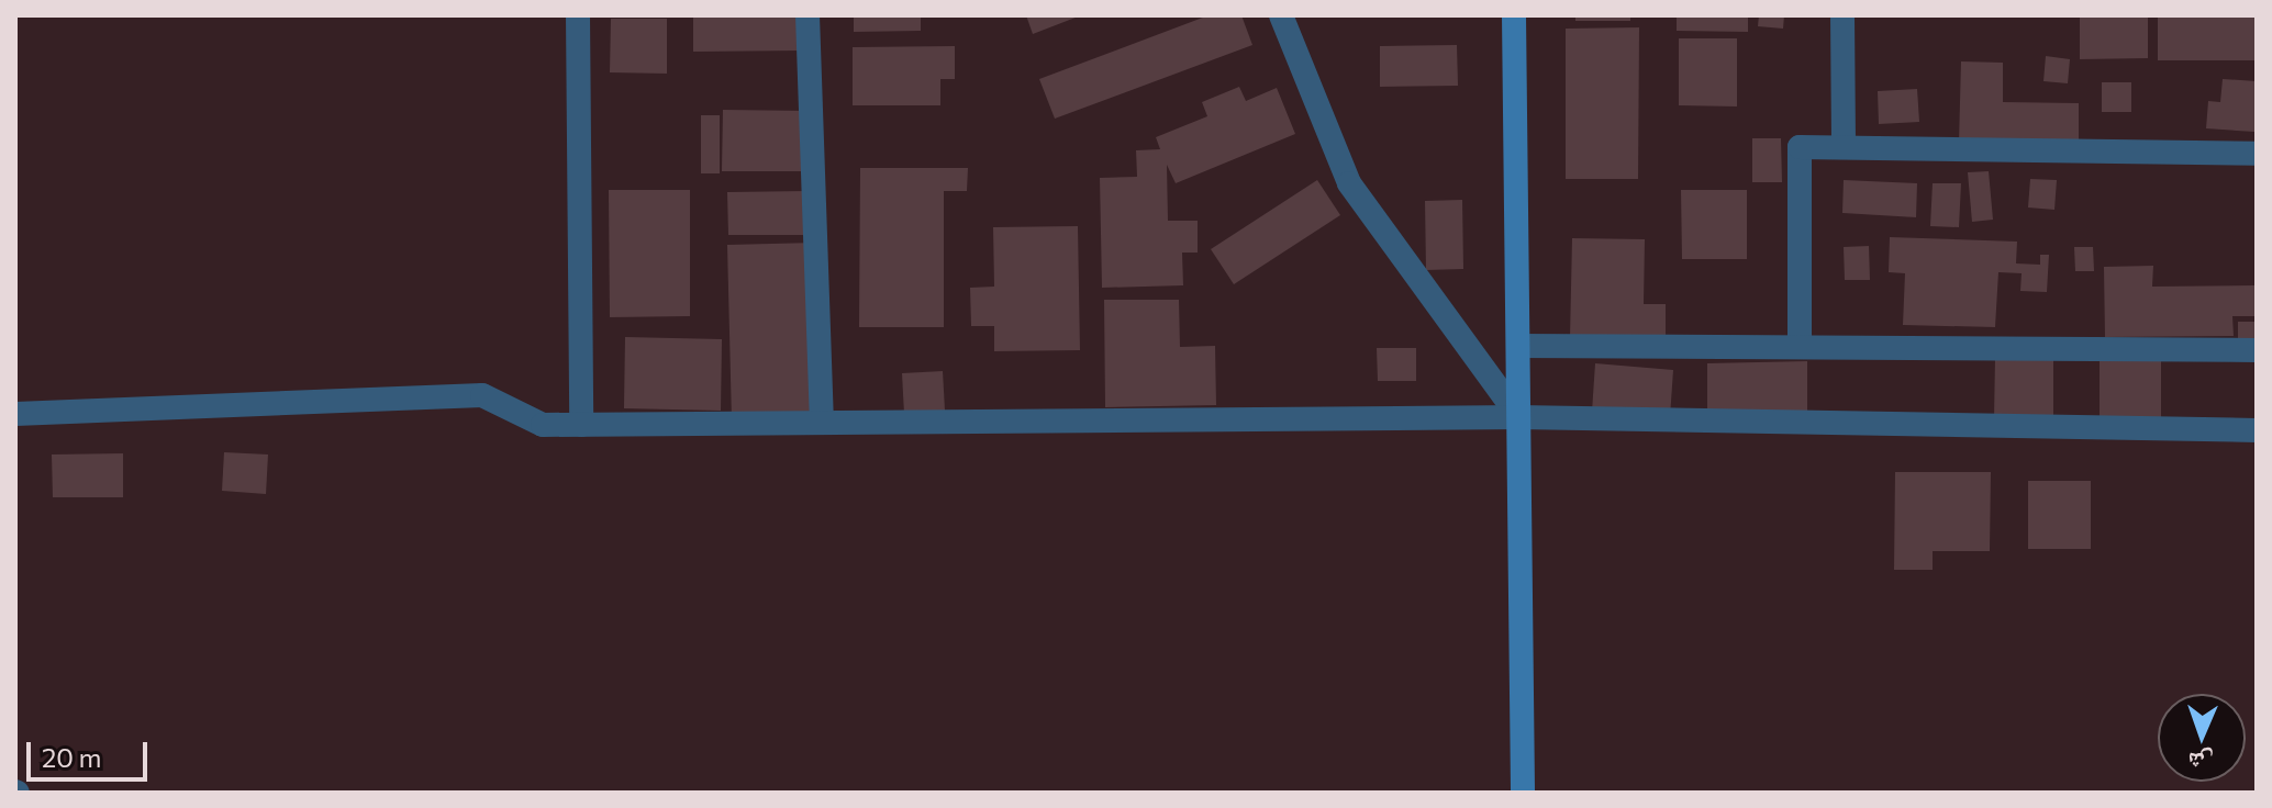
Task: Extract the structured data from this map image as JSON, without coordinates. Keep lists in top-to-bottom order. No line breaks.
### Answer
{"scale_bar":"20 m","north":"bottom"}
